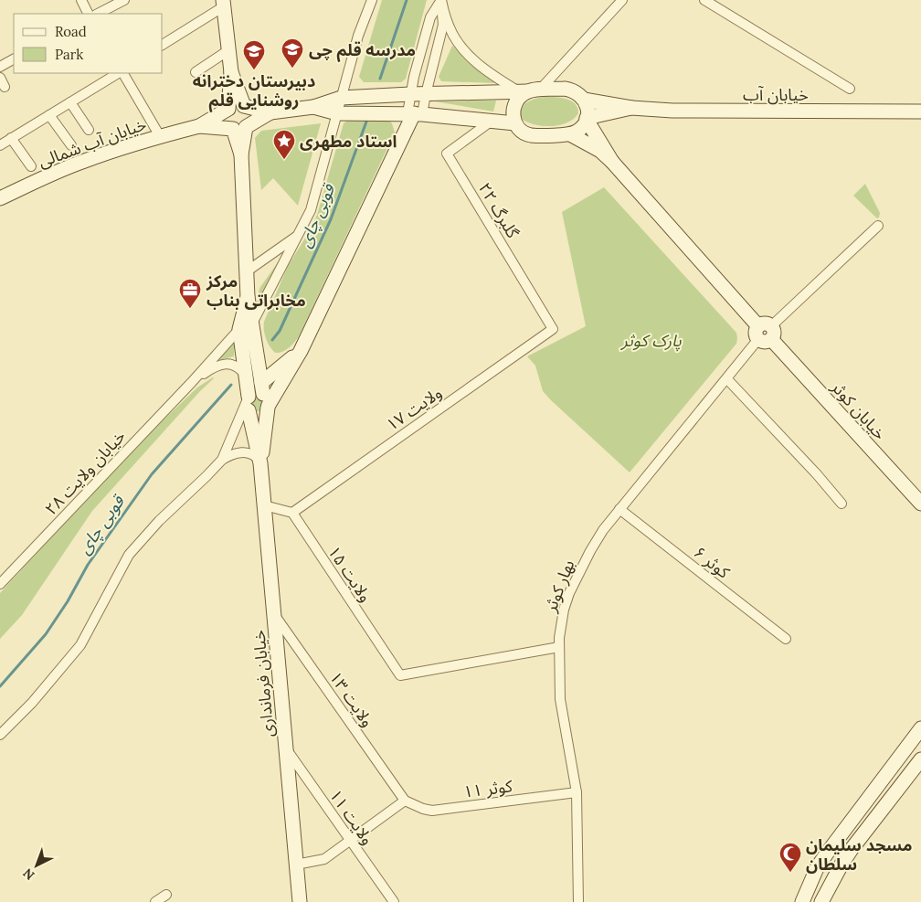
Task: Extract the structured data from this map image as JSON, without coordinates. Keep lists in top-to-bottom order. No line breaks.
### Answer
{"streets":{"main road":["خیابان آب","خیابان آب شمالی","خیابان کوثر","خیابان فرمانداری"],"street":["گلبرگ ۲۲","ولایت ۱۷","خیابان ولایت ۲۸","کوثر ۶","ولایت ۱۵","بهار کوثر","ولایت ۱۳","کوثر ۱۱","ولایت ۱۱"]},"crossings":[["خیابان آب","خیابان کوثر"],["خیابان آب شمالی","خیابان فرمانداری"],["گلبرگ ۲۲","ولایت ۱۷"],["ولایت ۱۷","ولایت ۱۵"],["خیابان کوثر","بهار کوثر"],["خیابان ولایت ۲۸","خیابان فرمانداری"],["کوثر ۶","بهار کوثر"],["ولایت ۱۵","بهار کوثر"],["بهار کوثر","کوثر ۱۱"],["خیابان فرمانداری","ولایت ۱۳"],["خیابان فرمانداری","ولایت ۱۱"],["ولایت ۱۳","کوثر ۱۱"]],"water":["قوبی چای"],"parks":["پارک کوثر"],"places":{"school or university":["مدرسه قلم چی","دبیرستان دخترانه روشنایی قلم"],"place":["استاد مطهری"],"office":["مرکز مخابراتی بناب"],"mosque":["مسجد سلیمان سلطان"]},"legend":["Road","Park"],"north":"bottom left"}
